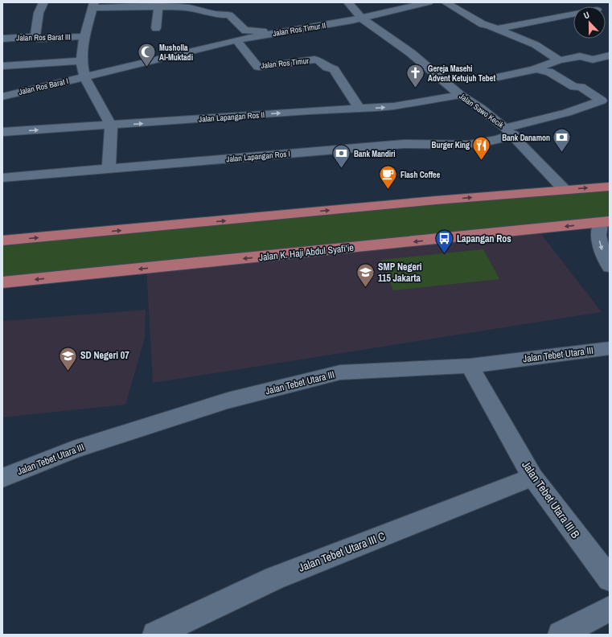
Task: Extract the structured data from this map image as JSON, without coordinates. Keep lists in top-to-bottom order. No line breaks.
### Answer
{"streets":{"main road":["Jalan K. Haji Abdul Syafi'ie"],"street":["Jalan Ros Timur II","Jalan Ros Barat III","Jalan Ros Timur","Jalan Ros Barat I","Jalan Sawo Kecik","Jalan Lapangan Ros II","Jalan Lapangan Ros I","Jalan Tebet Utara III","Jalan Tebet Utara III B","Jalan Tebet Utara III C"]},"crossings":[["Jalan Ros Timur II","Jalan Ros Timur"],["Jalan Ros Timur II","Jalan Ros Barat I"],["Jalan Ros Timur II","Jalan Sawo Kecik"],["Jalan Ros Timur","Jalan Lapangan Ros II"],["Jalan Sawo Kecik","Jalan Lapangan Ros II"],["Jalan Sawo Kecik","Jalan Lapangan Ros I"],["Jalan Tebet Utara III","Jalan Tebet Utara III B"],["Jalan Tebet Utara III B","Jalan Tebet Utara III C"]],"places":{"mosque":["Musholla Al-Muktadi"],"church":["Gereja Masehi Advent Ketujuh Tebet"],"bank":["Bank Danamon","Bank Mandiri"],"restaurant":["Burger King"],"cafe":["Flash Coffee"],"bus stop":["Lapangan Ros"],"school or university":["SMP Negeri 115 Jakarta","SD Negeri 07"]},"north":"top"}
